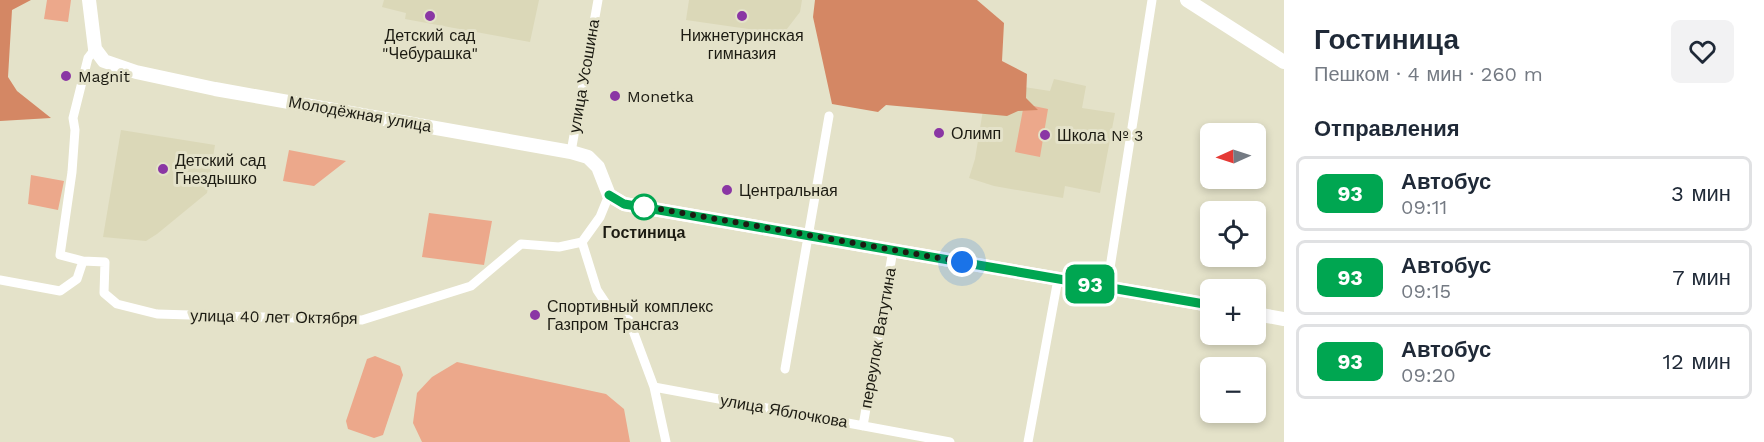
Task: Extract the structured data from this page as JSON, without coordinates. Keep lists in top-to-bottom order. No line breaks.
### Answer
{"streets":{"street":["улица Усошина","Молодёжная улица","улица 40 лет Октября","переулок Ватутина","улица Яблочкова"]},"crossings":[["улица Усошина","Молодёжная улица"],["переулок Ватутина","улица Яблочкова"]],"places":["Детский сад \"Чебурашка\"","Нижнетуринская гимназия","Magnit","Monetka","Олимп","Школа № 3","Детский сад Гнездышко","Центральная","Гостиница","Спортивный комплекс Газпром Трансгаз"],"lines":["bus line 93"],"north":"left","page":{"on_map":"93","heading":[["Гостиница","Пешком · 4 мин · 260 m"],"Отправления"],"map_buttons":["+","−"],"list":[{"mark":"93","name":"Автобус","note":"09:11","value":"3 мин"},{"mark":"93","name":"Автобус","note":"09:15","value":"7 мин"},{"mark":"93","name":"Автобус","note":"09:20","value":"12 мин"}]}}
